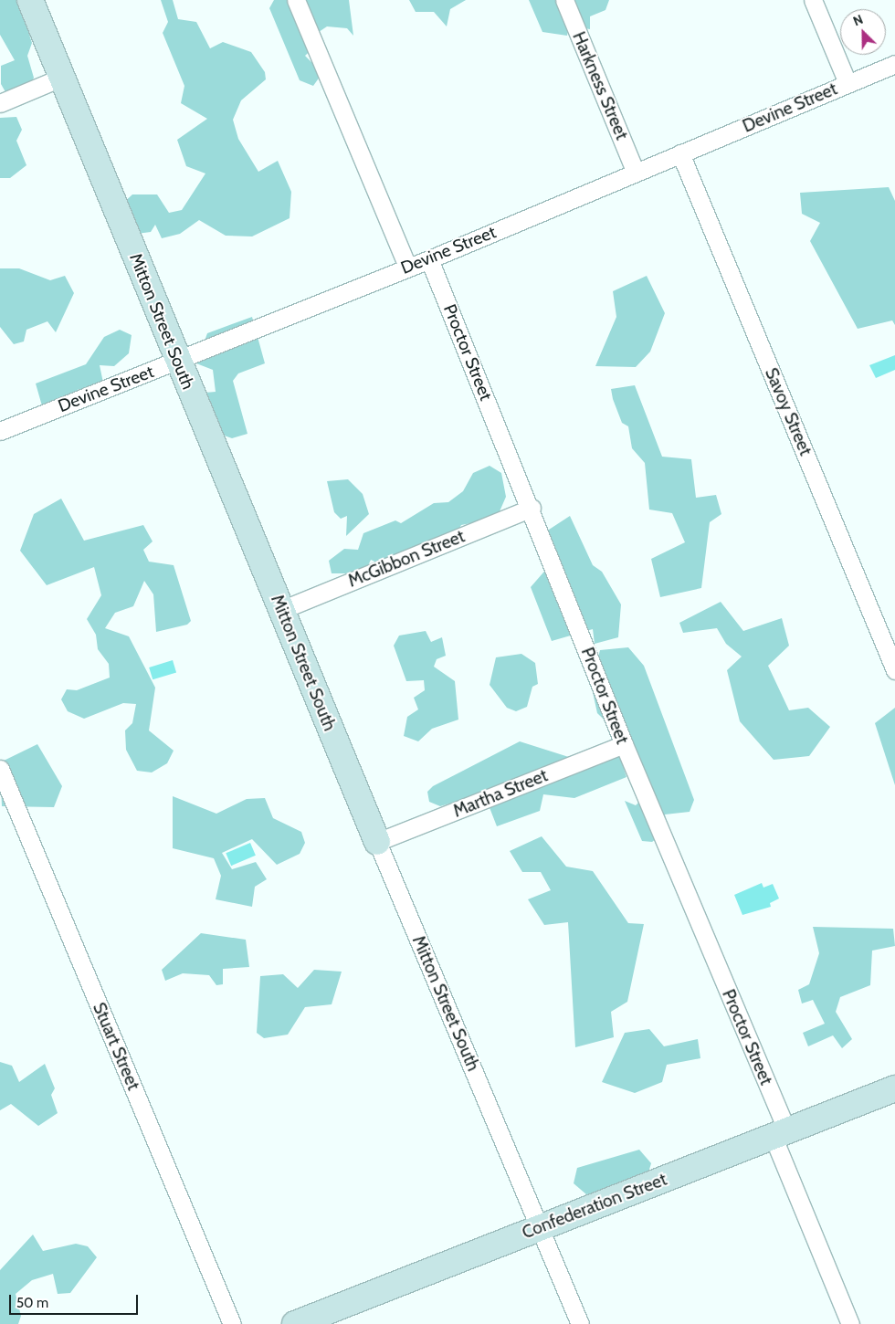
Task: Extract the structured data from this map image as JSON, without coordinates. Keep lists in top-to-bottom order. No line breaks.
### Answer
{"streets":{"street":["Harkness Street","Devine Street","Mitton Street South","Proctor Street","Savoy Street","McGibbon Street","Martha Street","Stuart Street","Confederation Street"]},"crossings":[["Harkness Street","Devine Street"],["Devine Street","Mitton Street South"],["Devine Street","Proctor Street"],["Devine Street","Savoy Street"],["Mitton Street South","McGibbon Street"],["Mitton Street South","Martha Street"],["Mitton Street South","Confederation Street"],["Proctor Street","McGibbon Street"],["Proctor Street","Martha Street"],["Proctor Street","Confederation Street"]],"scale_bar":"50 m","north":"top left"}
